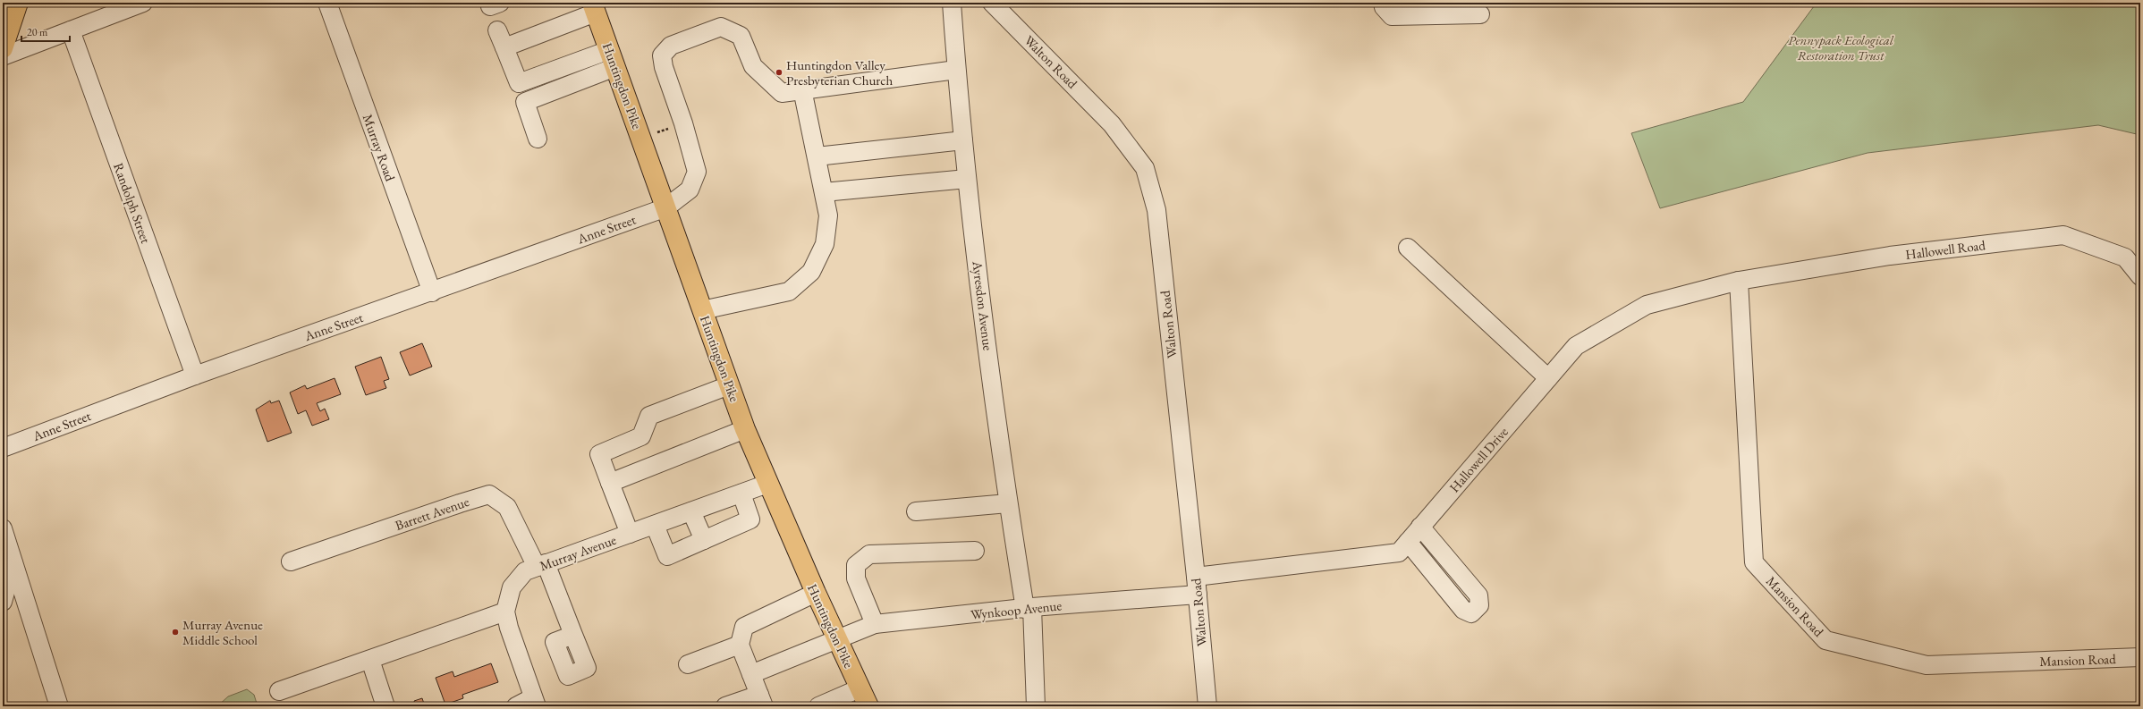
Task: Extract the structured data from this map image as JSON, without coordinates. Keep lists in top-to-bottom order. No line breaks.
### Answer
{"streets":{"main road":["Huntingdon Pike"],"street":["Walton Road","Murray Road","Randolph Street","Anne Street","Hallowell Road","Ayresdon Avenue","Hallowell Drive","Barrett Avenue","Murray Avenue","Mansion Road","Wynkoop Avenue"]},"crossings":[["Walton Road","Hallowell Drive"],["Walton Road","Wynkoop Avenue"],["Huntingdon Pike","Anne Street"],["Huntingdon Pike","Murray Avenue"],["Huntingdon Pike","Wynkoop Avenue"],["Murray Road","Anne Street"],["Randolph Street","Anne Street"],["Hallowell Road","Hallowell Drive"],["Hallowell Road","Mansion Road"],["Ayresdon Avenue","Wynkoop Avenue"],["Hallowell Drive","Mansion Road"],["Barrett Avenue","Murray Avenue"]],"parks":["Pennypack Ecological Restoration Trust"],"places":["Huntingdon Valley Presbyterian Church","Murray Avenue Middle School"],"scale_bar":"20 m"}
